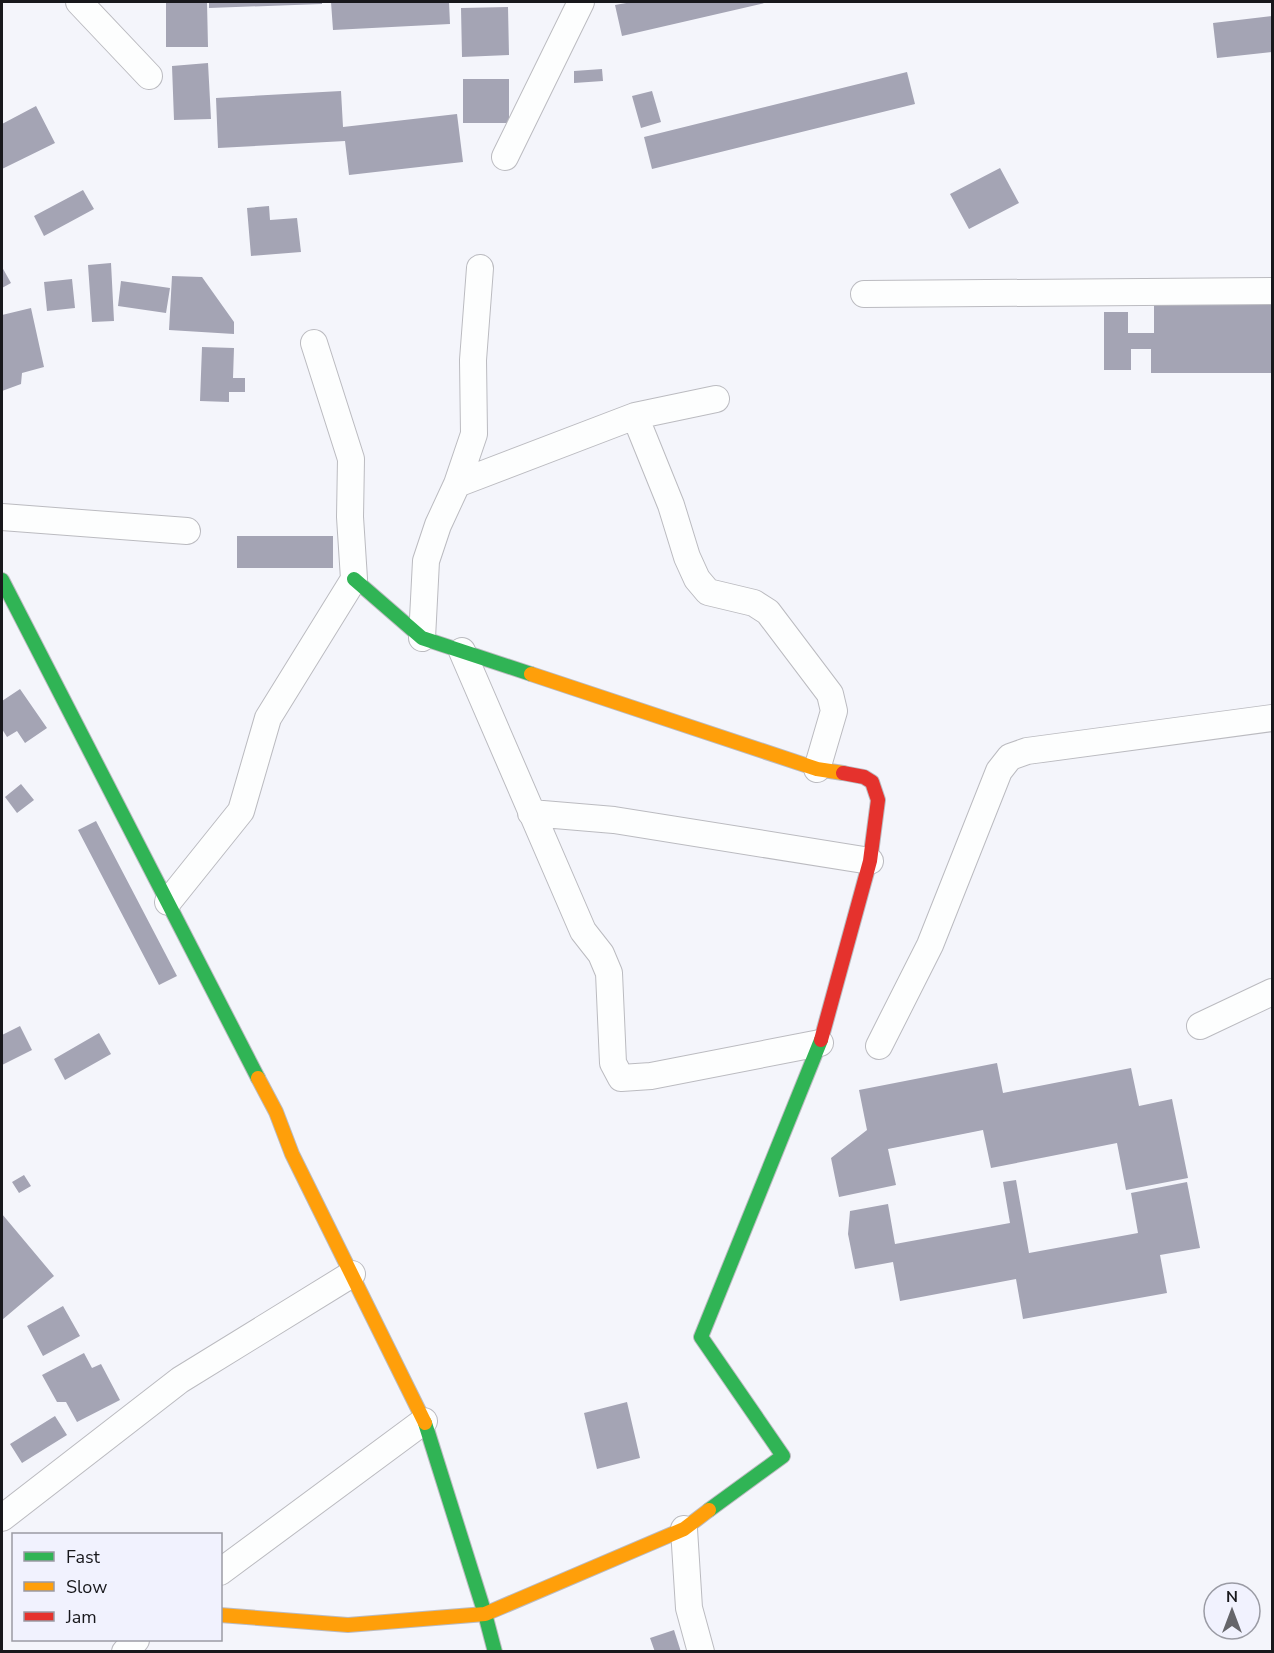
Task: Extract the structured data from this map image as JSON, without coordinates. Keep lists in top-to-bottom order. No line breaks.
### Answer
{"legend":["Fast","Slow","Jam"],"north":"top"}
